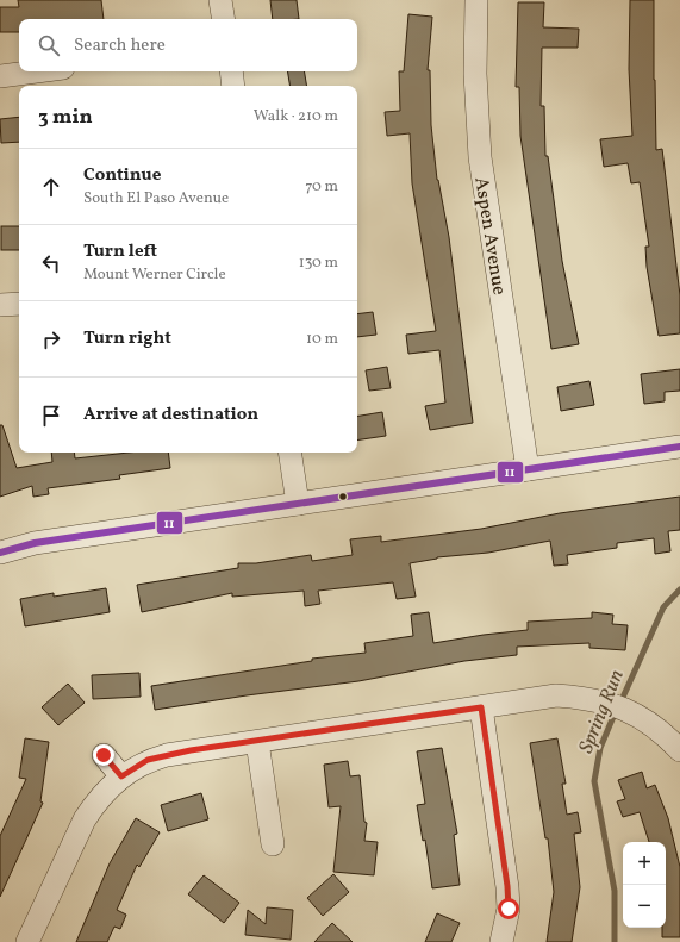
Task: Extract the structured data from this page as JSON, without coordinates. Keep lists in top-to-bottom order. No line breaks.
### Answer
{"streets":{"street":["Aspen Avenue"]},"water":["Spring Run"],"lines":["transit line 11"],"page":{"search":"Search here","heading":["3 min","Walk · 210 m"],"list":[["Continue","South El Paso Avenue","70 m"],["Turn left","Mount Werner Circle","130 m"],["Turn right","10 m"],"Arrive at destination"],"map_buttons":["+","−"]}}
